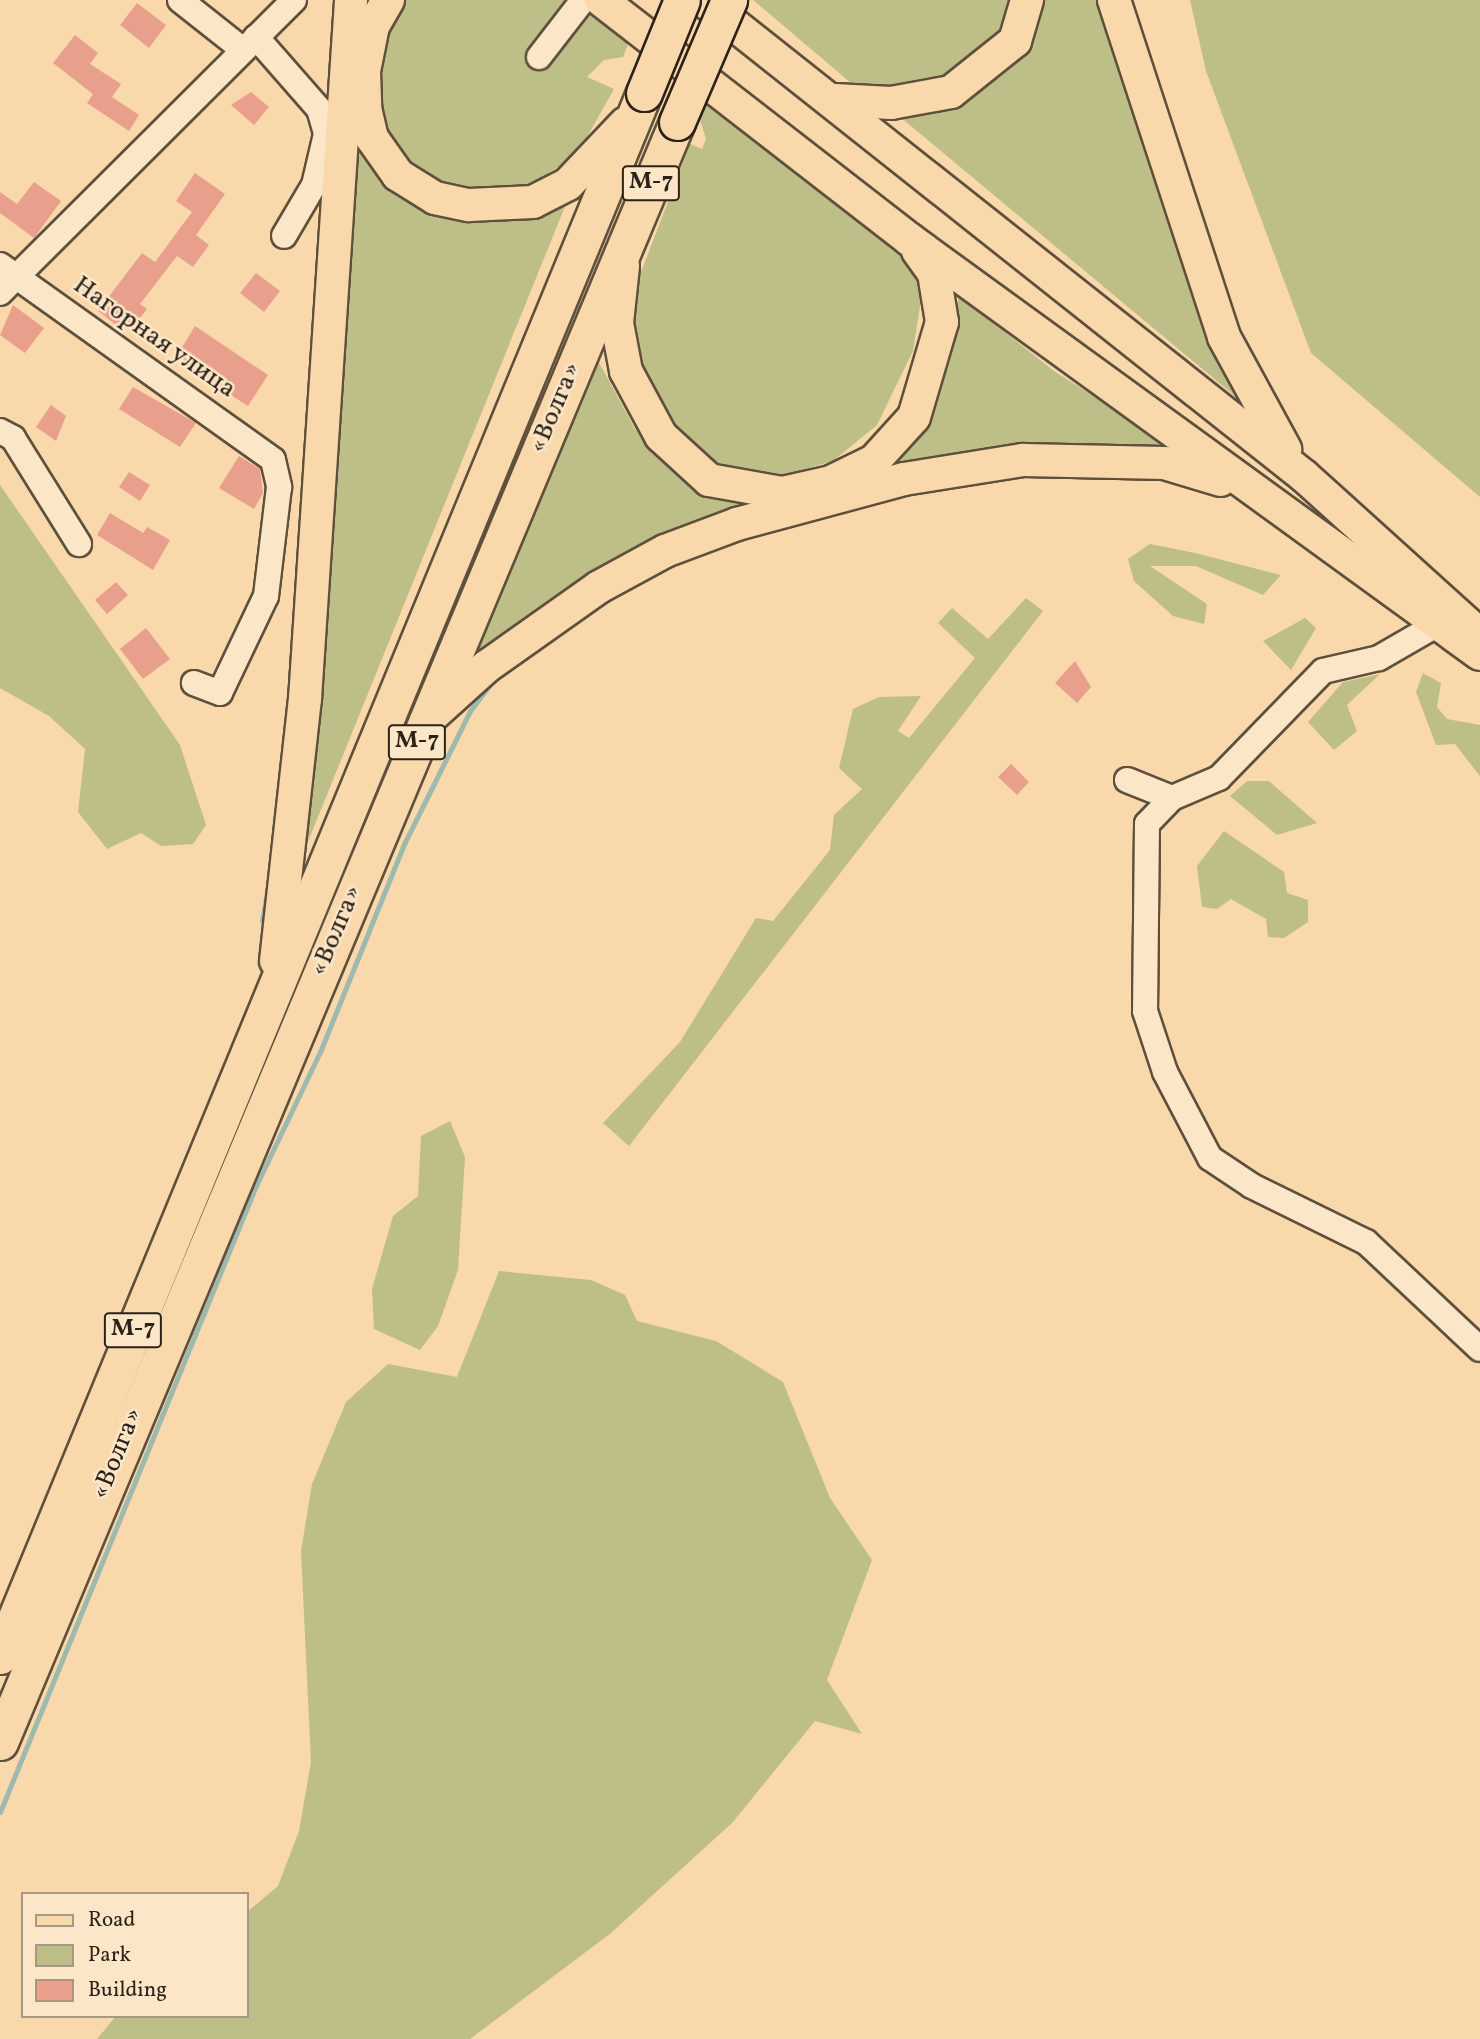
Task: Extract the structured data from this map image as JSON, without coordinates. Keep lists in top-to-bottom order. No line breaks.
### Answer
{"streets":{"highway":["М-7","«Волга»"],"street":["Нагорная улица"]},"crossings":[["М-7","«Волга»"]],"legend":["Road","Park","Building"]}
